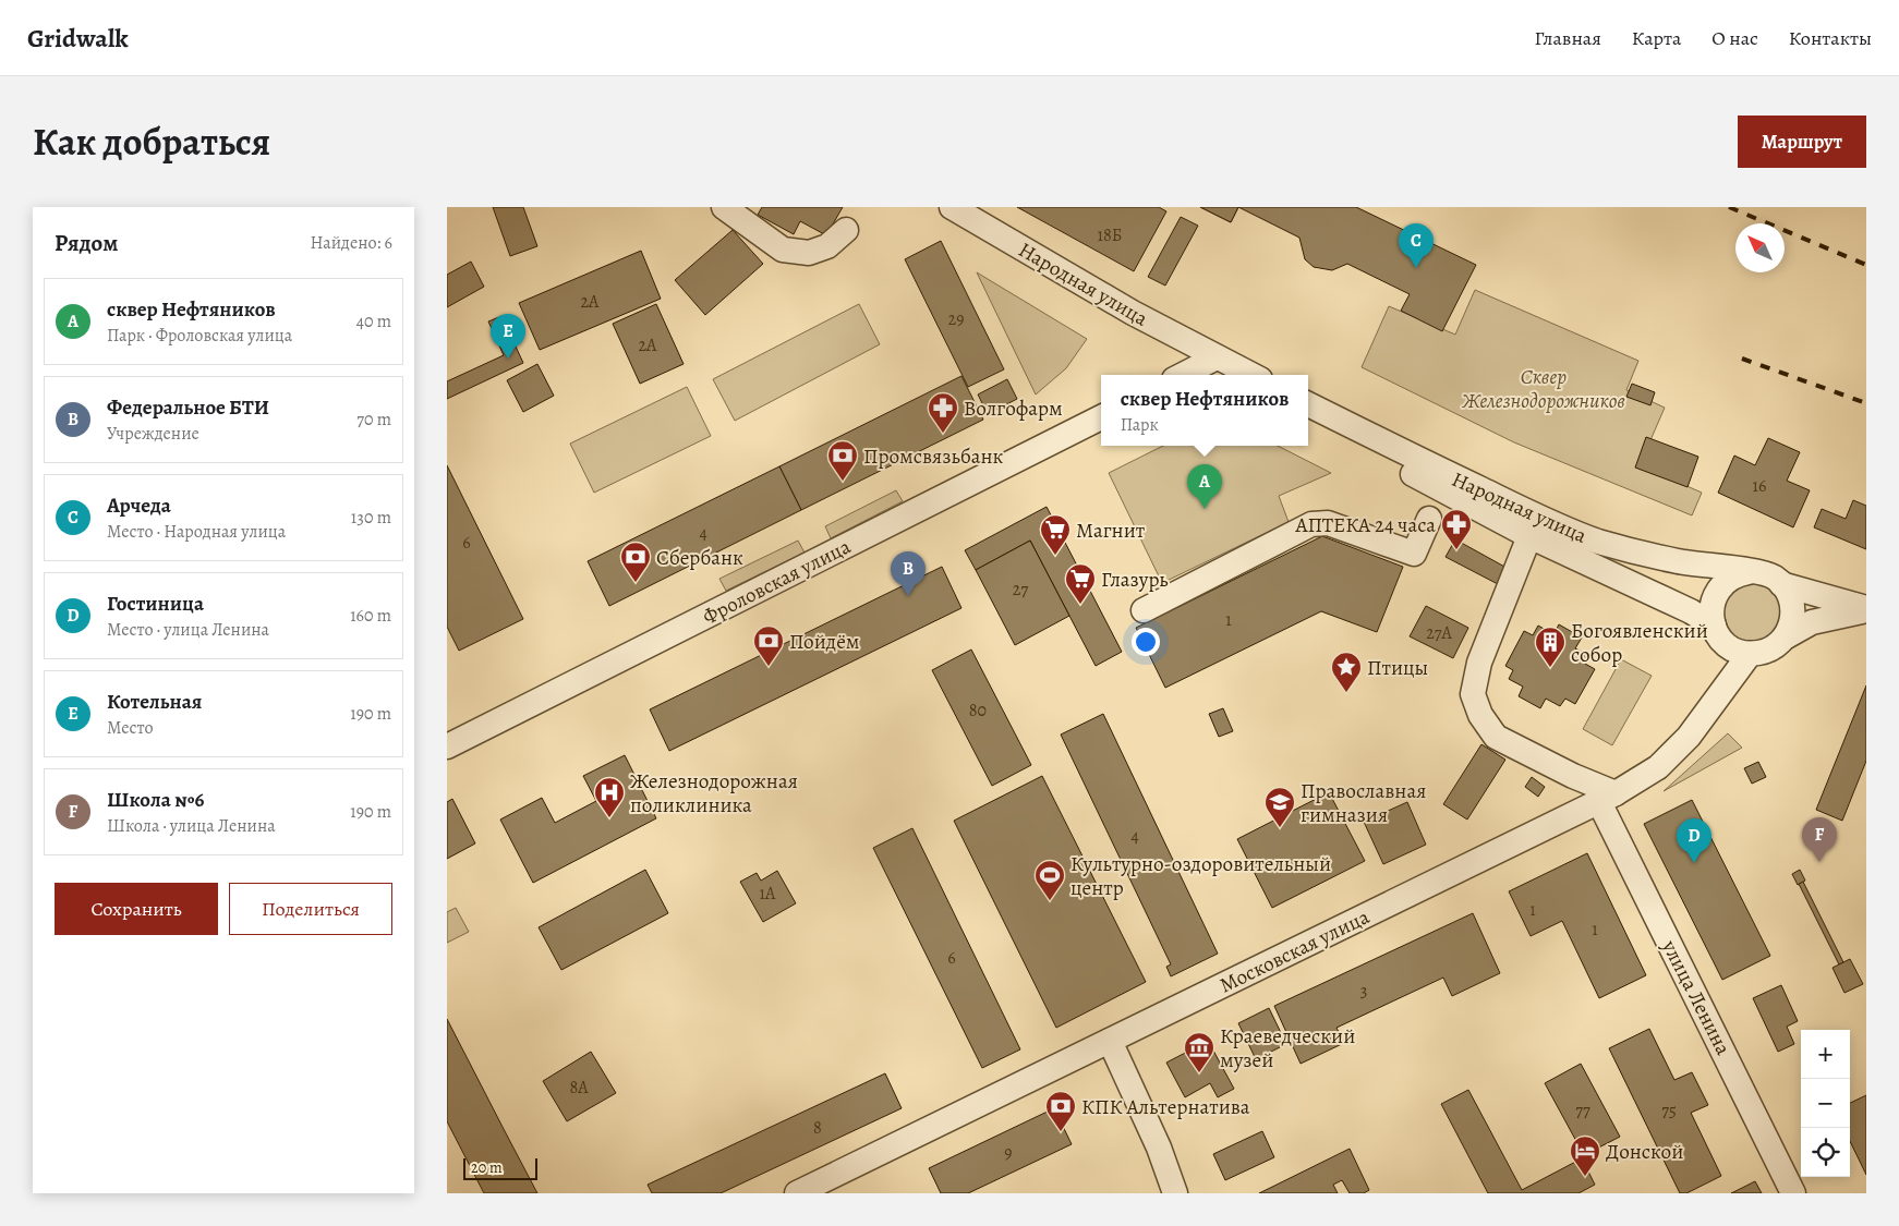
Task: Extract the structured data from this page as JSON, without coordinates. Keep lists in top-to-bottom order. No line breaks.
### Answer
{"streets":{"street":["Народная улица","Фроловская улица","Московская улица","улица Ленина"]},"crossings":[["Народная улица","Московская улица"],["Московская улица","улица Ленина"]],"parks":["Сквер Железнодорожников"],"places":{"pharmacy":["Волгофарм","АПТЕКА 24 часа"],"bank":["Промсвязьбанк","Сбербанк","Пойдём","КПК Альтернатива"],"supermarket":["Магнит","Глазурь"],"building":["Богоявленский собор"],"place":["Птицы"],"hospital":["Железнодорожная поликлиника"],"school or university":["Православная гимназия"],"sports":["Культурно-оздоровительный центр"],"museum":["Краеведческий музей"],"hotel":["Донской"]},"house_numbers":["18Б","2А","29","2А","16","4","6","27","1","27А","80","4","1А","1","1","6","3","8А","77","75","8","9"],"scale_bar":"20 m","north":"top left","page":{"header":"Gridwalk","nav":["Главная","Карта","О нас","Контакты"],"title":"Как добраться","buttons":["Маршрут",["Сохранить","Поделиться"]],"heading":["Рядом","Найдено: 6"],"pins":["C","E","A","B","F","D"],"list":[{"mark":"A","name":"сквер Нефтяников","note":"Парк · Фроловская улица","value":"40 m"},{"mark":"B","name":"Федеральное БТИ","note":"Учреждение","value":"70 m"},{"mark":"C","name":"Арчеда","note":"Место · Народная улица","value":"130 m"},{"mark":"D","name":"Гостиница","note":"Место · улица Ленина","value":"160 m"},{"mark":"E","name":"Котельная","note":"Место","value":"190 m"},{"mark":"F","name":"Школа №6","note":"Школа · улица Ленина","value":"190 m"}],"popup":["сквер Нефтяников","Парк"],"map_buttons":["+","−"],"scale":"20 m"}}
